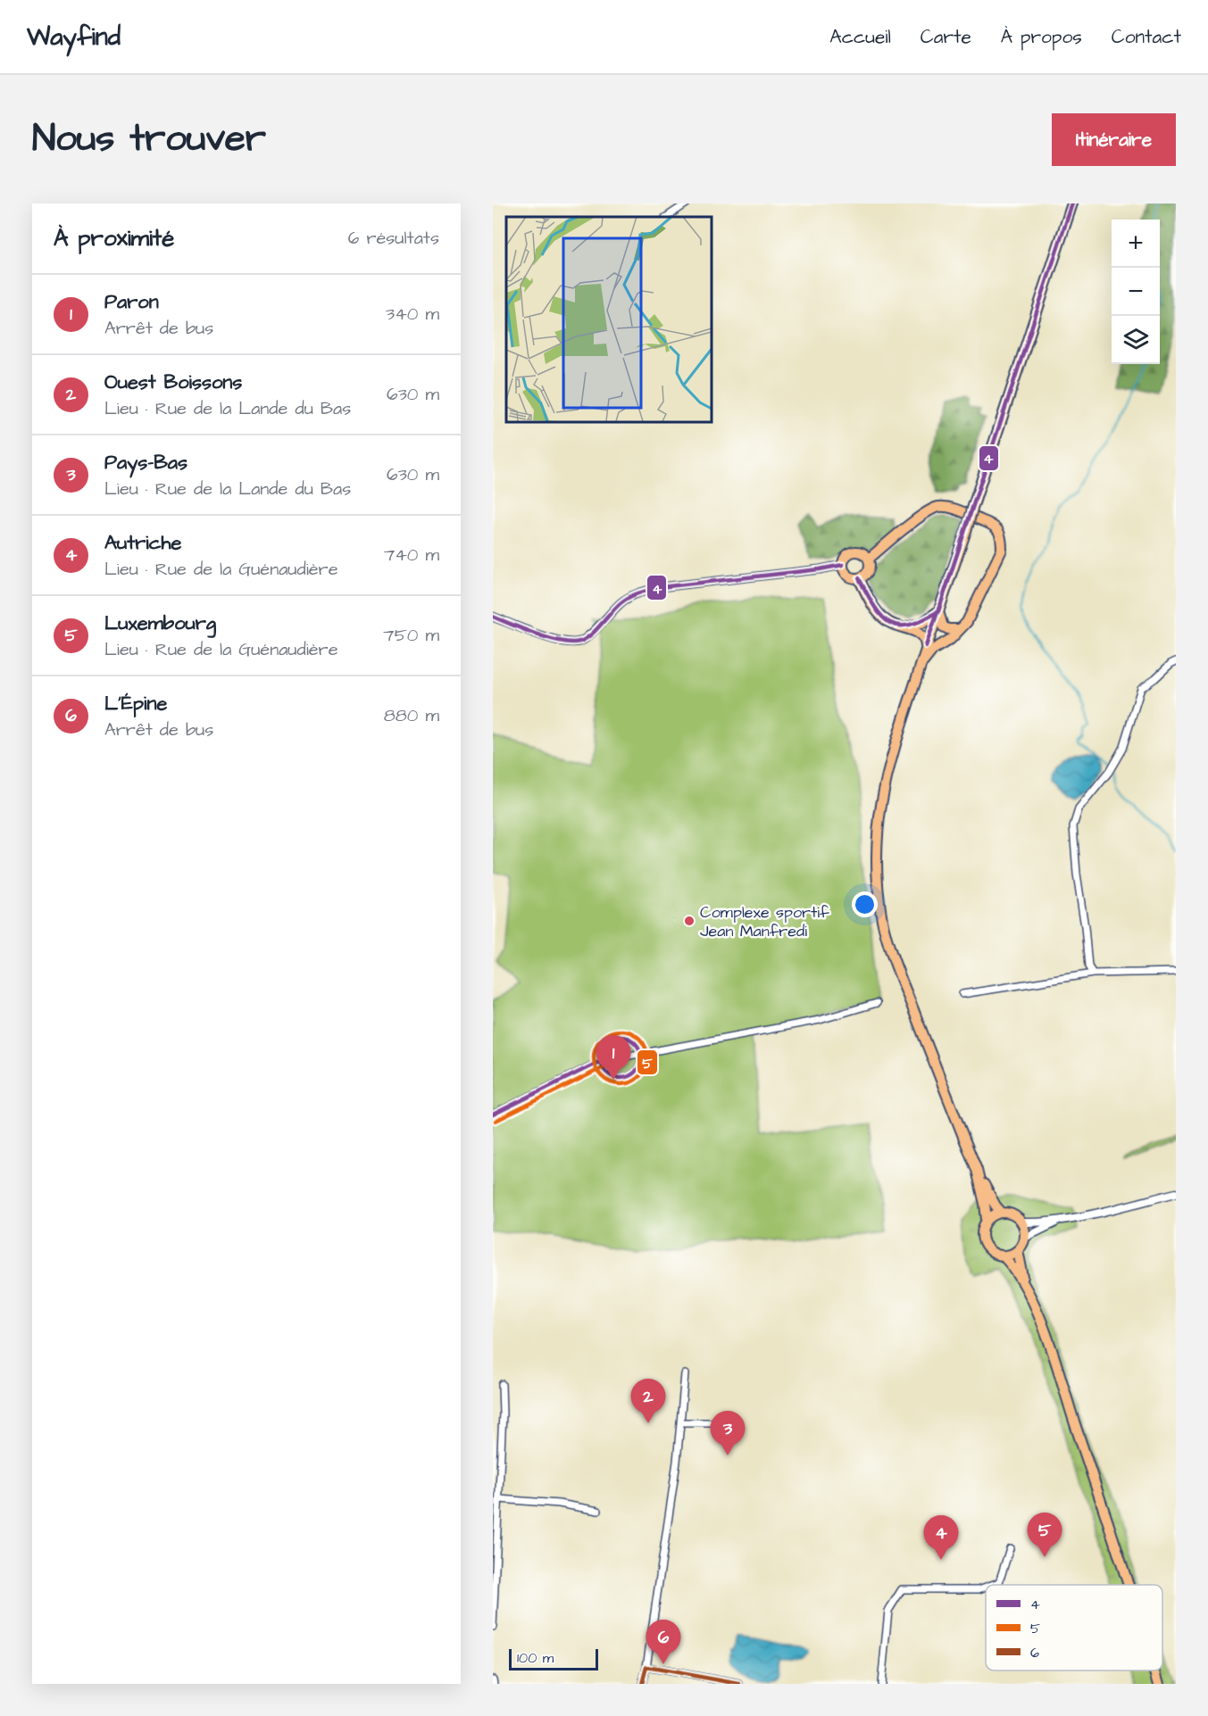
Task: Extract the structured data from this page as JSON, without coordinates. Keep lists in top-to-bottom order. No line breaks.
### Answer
{"places":["Complexe sportif Jean Manfredi"],"lines":["transit line 4","transit line 5","transit line 6"],"legend":["4","5","6"],"scale_bar":"100 m","page":{"header":"Wayfind","nav":["Accueil","Carte","À propos","Contact"],"title":"Nous trouver","buttons":"Itinéraire","heading":["À proximité","6 résultats"],"map_buttons":["+","−"],"list":[{"mark":"1","name":"Paron","note":"Arrêt de bus","value":"340 m"},{"mark":"2","name":"Ouest Boissons","note":"Lieu · Rue de la Lande du Bas","value":"630 m"},{"mark":"3","name":"Pays-Bas","note":"Lieu · Rue de la Lande du Bas","value":"630 m"},{"mark":"4","name":"Autriche","note":"Lieu · Rue de la Guénaudière","value":"740 m"},{"mark":"5","name":"Luxembourg","note":"Lieu · Rue de la Guénaudière","value":"750 m"},{"mark":"6","name":"L'Épine","note":"Arrêt de bus","value":"880 m"}],"pins":["1","2","3","5","4","6"],"scale":"100 m"}}
